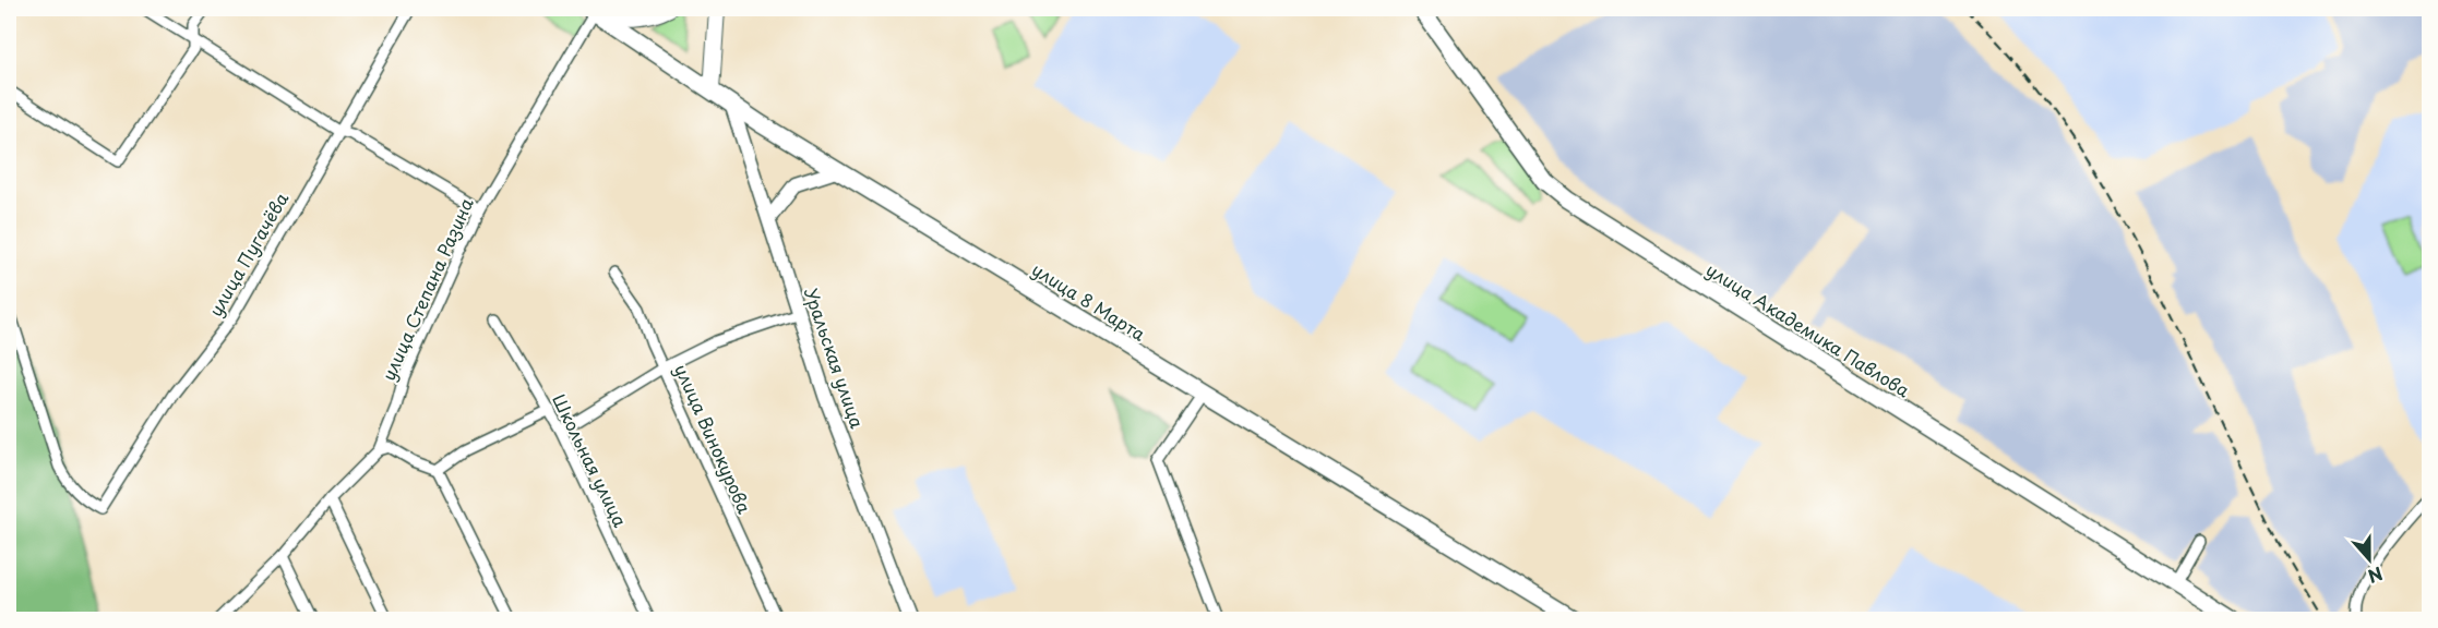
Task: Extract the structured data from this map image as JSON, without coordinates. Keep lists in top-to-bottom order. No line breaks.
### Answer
{"streets":{"main road":["улица 8 Марта","улица Академика Павлова"],"street":["улица Пугачёва","улица Степана Разина","Уральская улица","улица Винокурова","Школьная улица"]},"crossings":[["улица Степана Разина","улица 8 Марта"],["улица 8 Марта","Уральская улица"]],"north":"bottom"}
